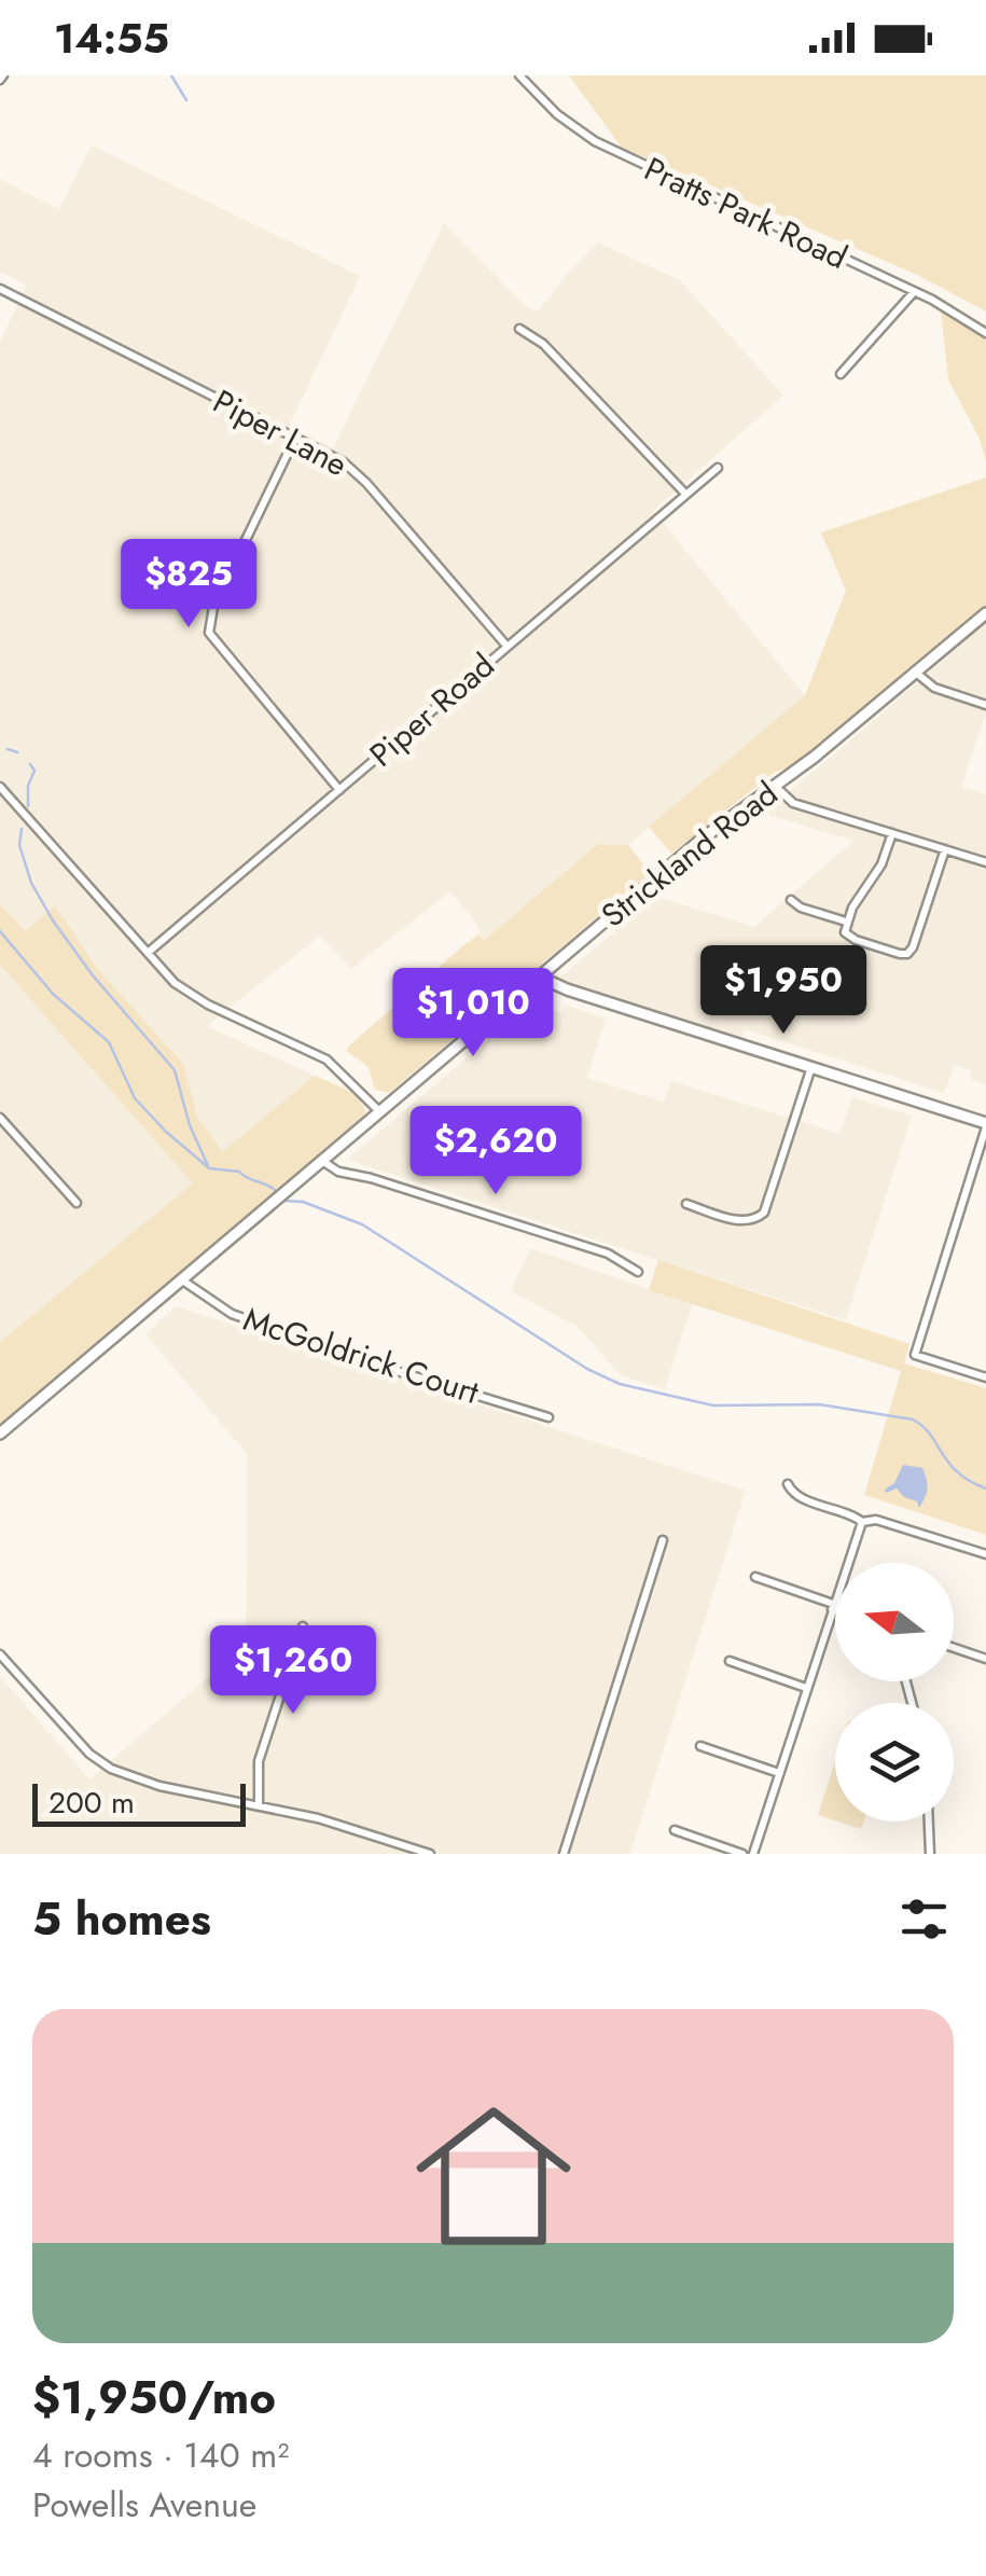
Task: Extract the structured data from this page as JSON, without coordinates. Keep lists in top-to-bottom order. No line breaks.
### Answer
{"streets":{"main road":["Strickland Road"],"street":["Pratts Park Road","Piper Lane","Piper Road","McGoldrick Court"]},"crossings":[["Piper Lane","Piper Road"],["Strickland Road","McGoldrick Court"]],"scale_bar":"200 m","north":"left","page":{"status":"14:55","price":["$825","$1,950","$1,010","$2,620","$1,260"],"scale":"200 m","heading":"5 homes","list":[{"name":"$1,950/mo","note":"4 rooms · 140 m² · Powells Avenue"}]}}
